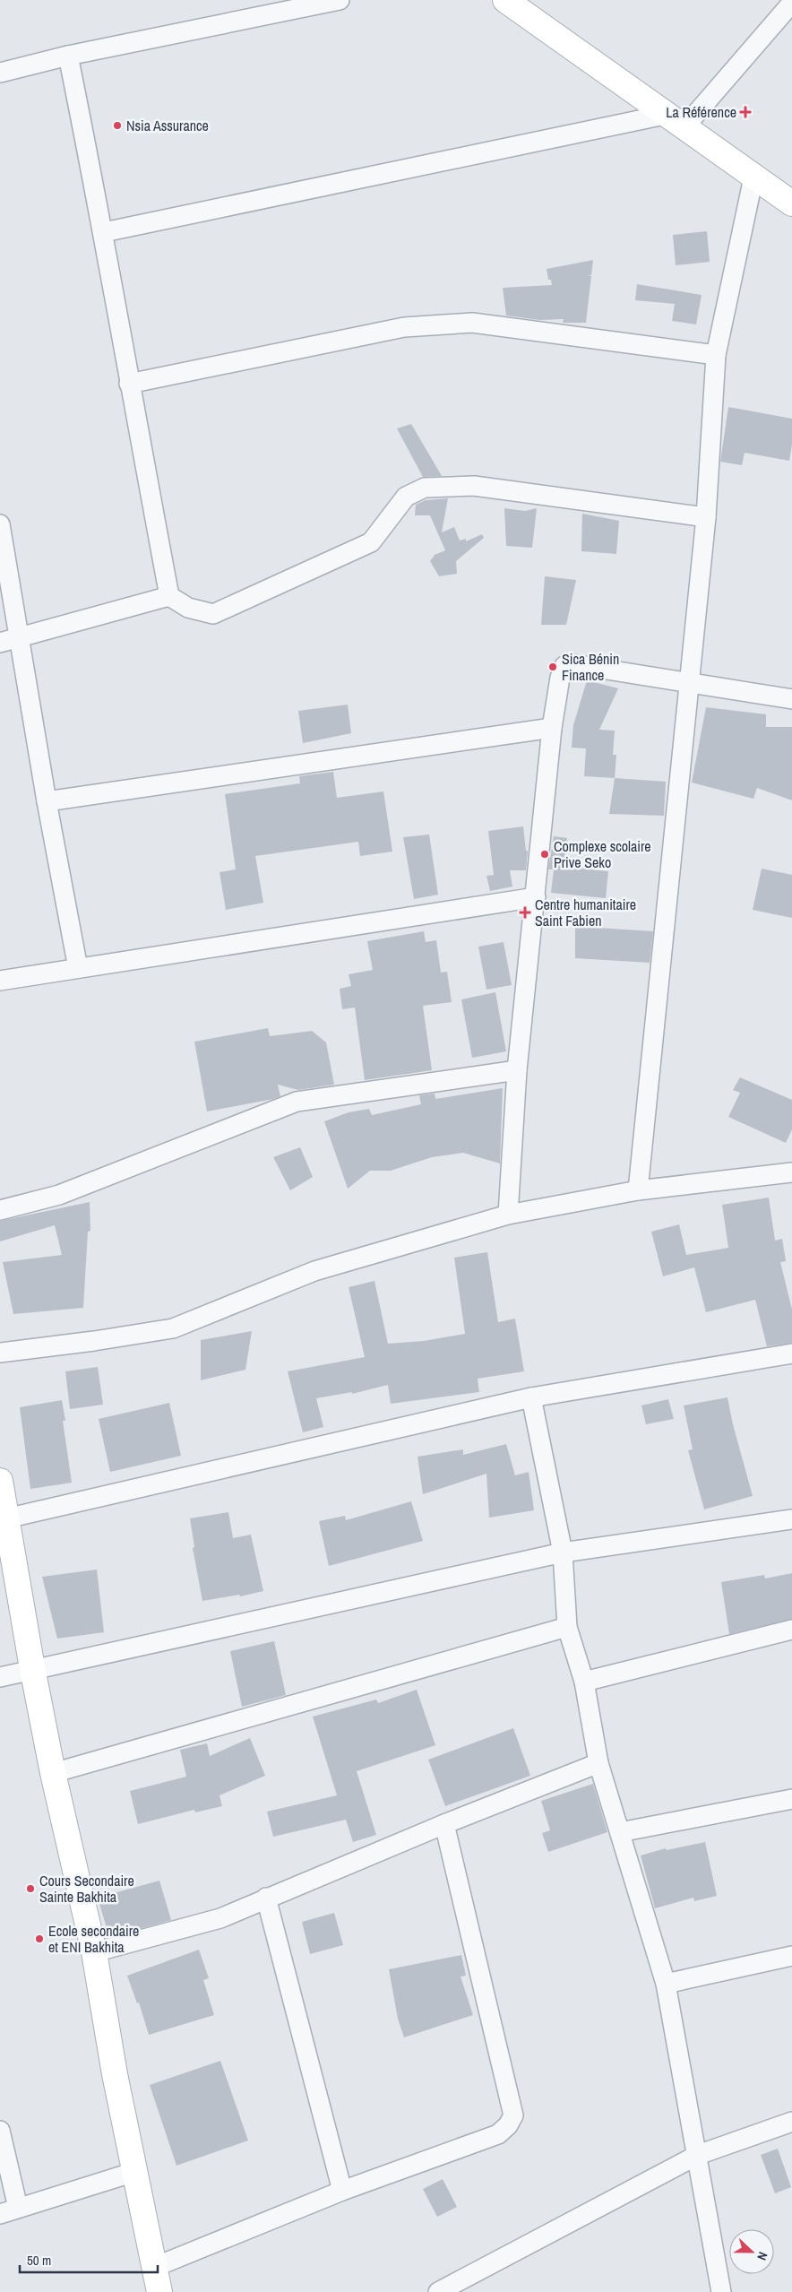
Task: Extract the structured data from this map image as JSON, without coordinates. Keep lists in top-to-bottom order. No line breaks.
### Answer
{"places":{"health":["La Référence","Centre humanitaire Saint Fabien"],"other":["Nsia Assurance","Sica Bénin Finance","Complexe scolaire Prive Seko","Cours Secondaire Sainte Bakhita","Ecole secondaire et ENI Bakhita"]},"scale_bar":"50 m","north":"right"}
